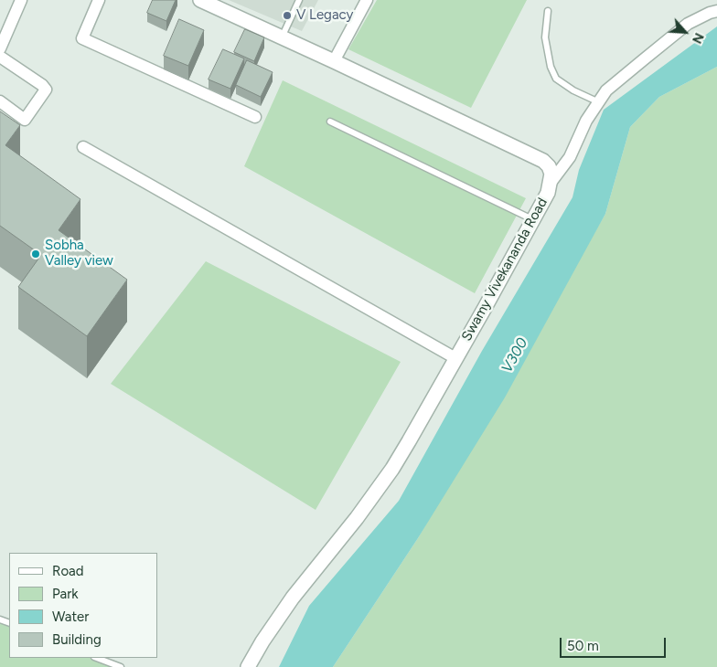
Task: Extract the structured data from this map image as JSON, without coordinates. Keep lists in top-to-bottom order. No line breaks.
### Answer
{"streets":{"street":["Swamy Vivekananda Road"]},"water":["V300"],"places":["V Legacy","Sobha Valley view"],"legend":["Road","Park","Water","Building"],"scale_bar":"50 m","north":"bottom right"}
